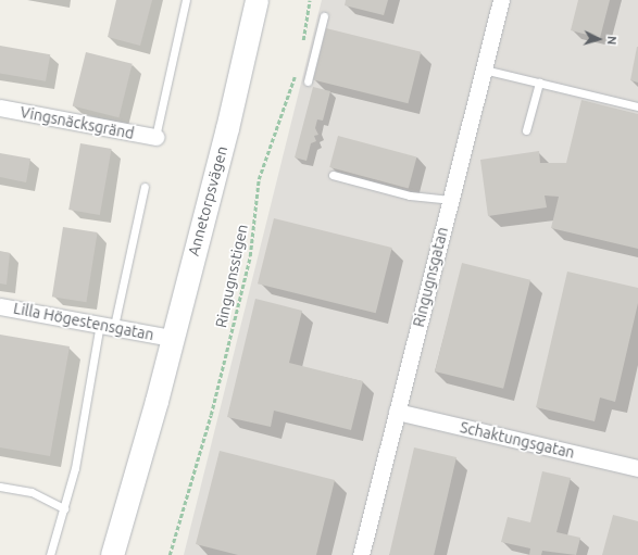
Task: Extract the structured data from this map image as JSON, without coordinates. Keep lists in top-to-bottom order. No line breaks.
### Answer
{"streets":{"main road":["Annetorpsvägen"],"street":["Vingsnäcksgränd","Ringugnsgatan","Lilla Högestensgatan","Schaktungsgatan"],"path":["Ringugnsstigen"]},"crossings":[["Annetorpsvägen","Lilla Högestensgatan"],["Ringugnsgatan","Schaktungsgatan"]],"north":"right"}
